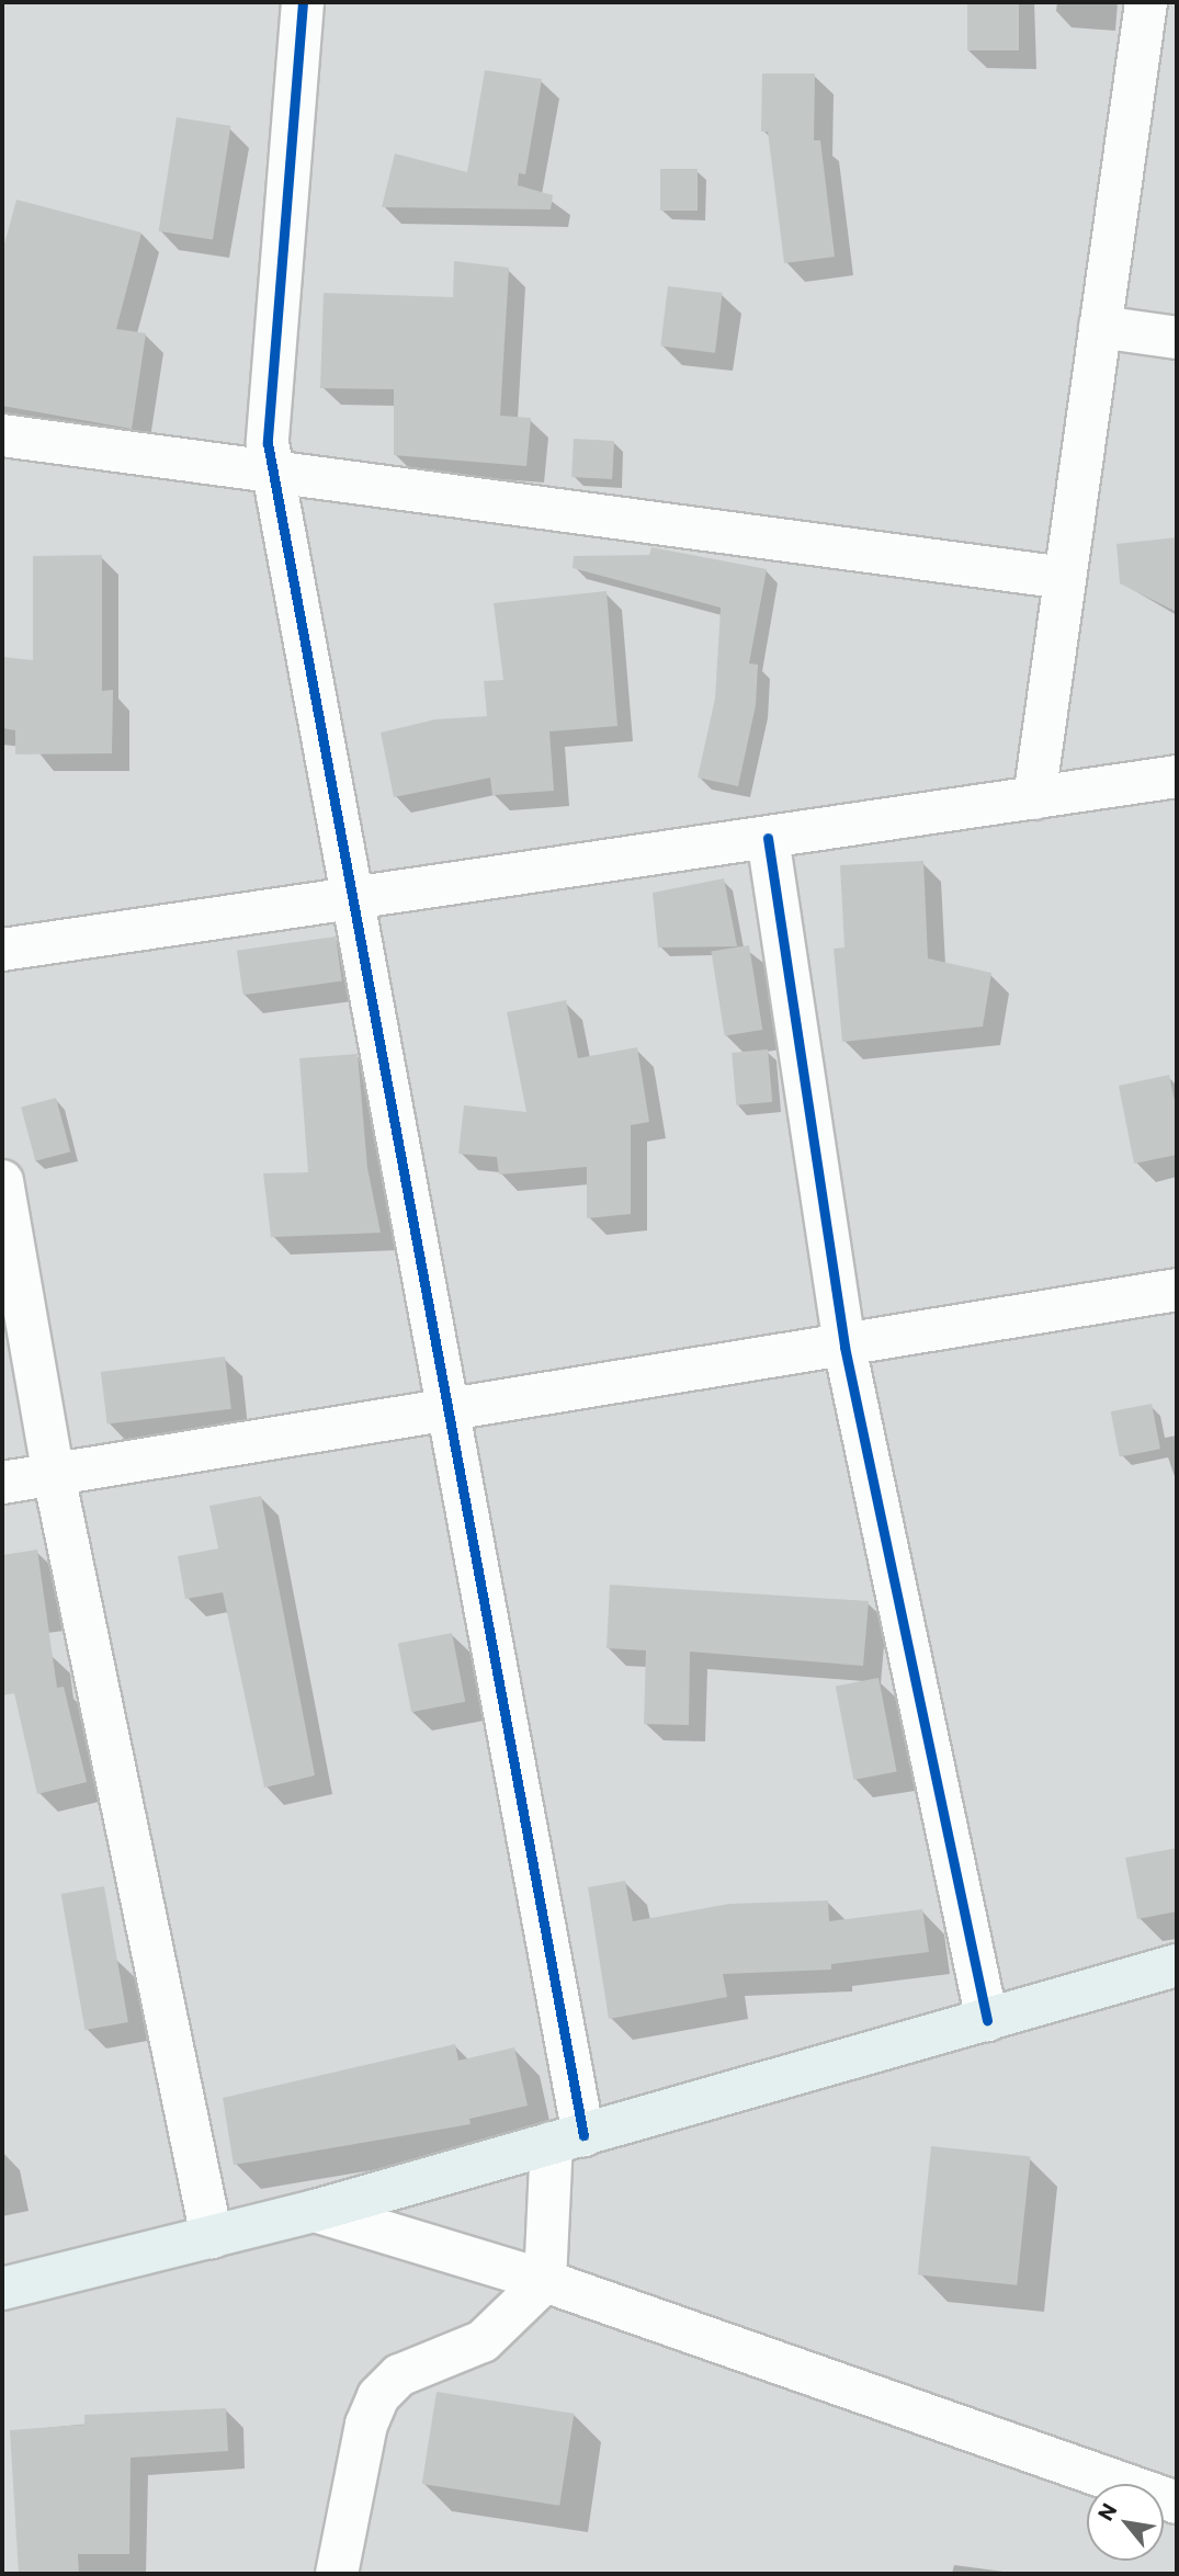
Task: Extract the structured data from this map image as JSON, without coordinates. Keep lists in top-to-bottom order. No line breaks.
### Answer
{"north":"top left"}
